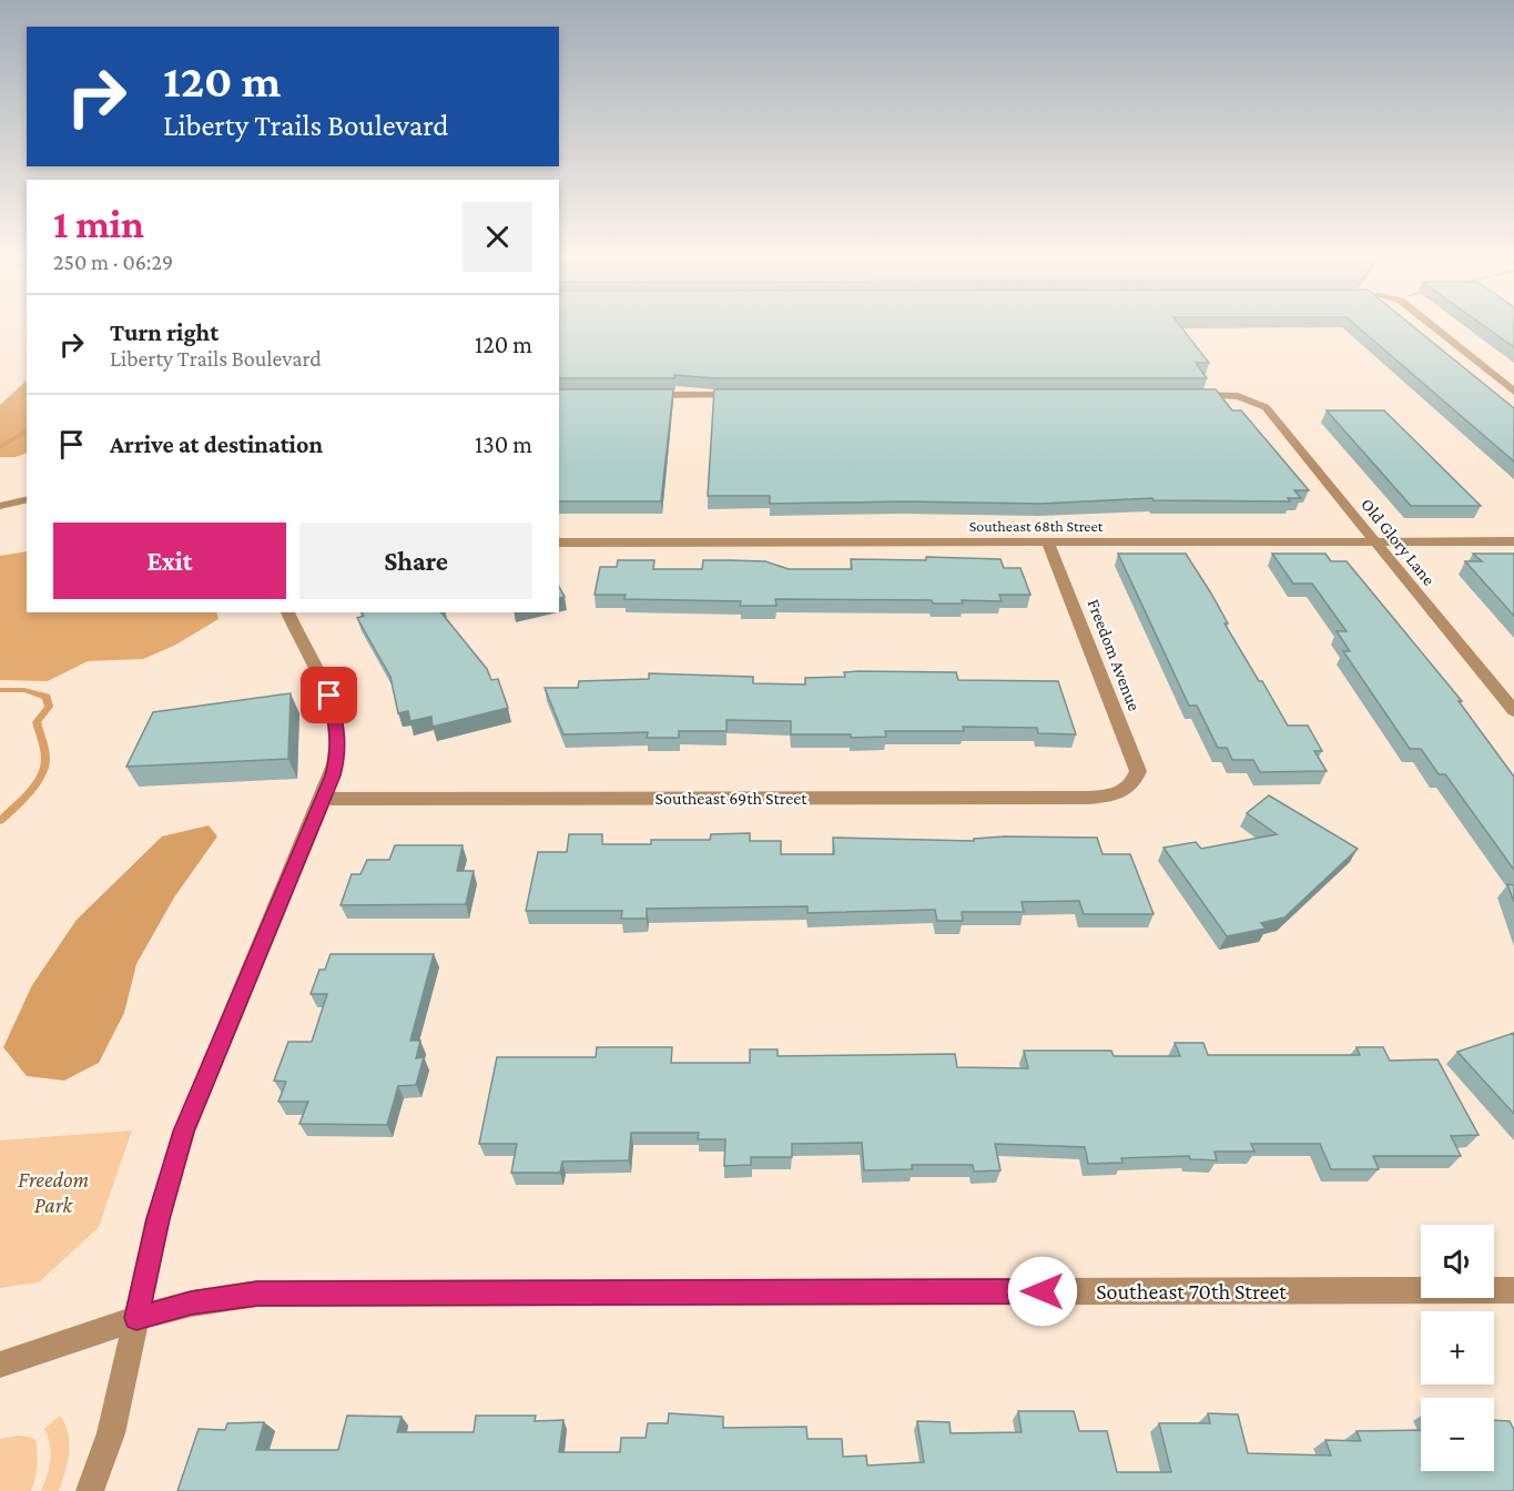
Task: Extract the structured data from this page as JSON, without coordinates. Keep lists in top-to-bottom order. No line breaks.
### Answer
{"streets":{"street":["Southeast 68th Street","Old Glory Lane","Freedom Avenue","Southeast 69th Street","Southeast 70th Street"]},"crossings":[["Southeast 68th Street","Old Glory Lane"],["Southeast 68th Street","Freedom Avenue"],["Freedom Avenue","Southeast 69th Street"]],"parks":["Freedom Park"],"page":{"turn":["120 m","Liberty Trails Boulevard"],"heading":["1 min","250 m · 06:29"],"list":[{"name":"Turn right","note":"Liberty Trails Boulevard","value":"120 m"},{"name":"Arrive at destination","value":"130 m"}],"buttons":["Exit","Share"],"map_buttons":["+","−"]}}
